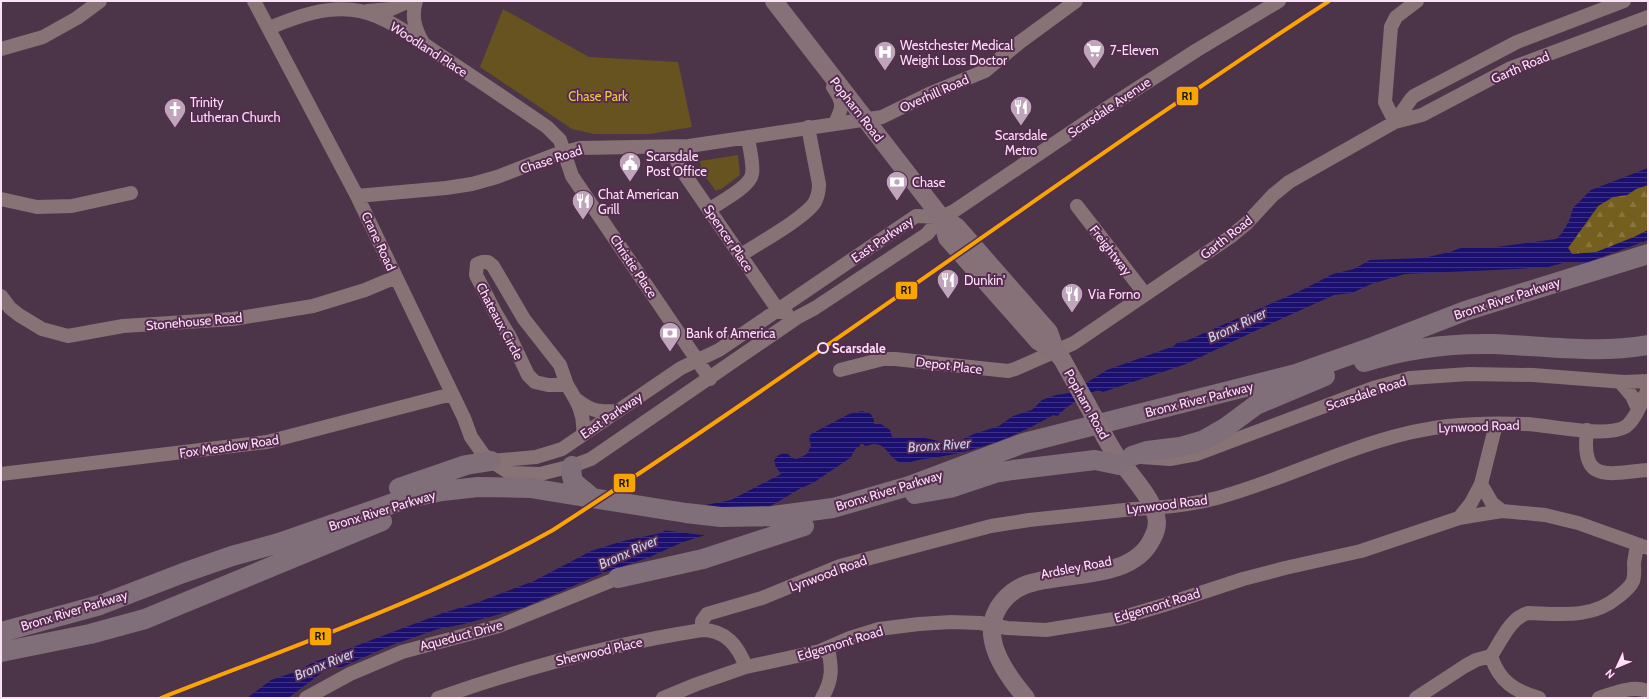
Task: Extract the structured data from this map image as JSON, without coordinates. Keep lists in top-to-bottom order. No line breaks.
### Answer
{"streets":{"highway":["Bronx River Parkway"],"main road":["Popham Road","Ardsley Road"],"street":["Woodland Place","Garth Road","Overhill Road","Scarsdale Avenue","Chase Road","Spencer Place","East Parkway","Crane Road","Freightway","Christie Place","Stonehouse Road","Chateaux Circle","Depot Place","Scarsdale Road","Lynwood Road","Fox Meadow Road","Edgemont Road","Aqueduct Drive","Sherwood Place"]},"crossings":[["Woodland Place","Chase Road"],["Woodland Place","Crane Road"],["Woodland Place","Christie Place"],["Garth Road","Popham Road"],["Garth Road","Freightway"],["Garth Road","Depot Place"],["Overhill Road","Popham Road"],["Overhill Road","Chase Road"],["Scarsdale Avenue","Popham Road"],["Scarsdale Avenue","East Parkway"],["Popham Road","Chase Road"],["Popham Road","East Parkway"],["Popham Road","Depot Place"],["Popham Road","Scarsdale Road"],["Popham Road","Ardsley Road"],["Chase Road","Spencer Place"],["Chase Road","Crane Road"],["Chase Road","Christie Place"],["Spencer Place","East Parkway"],["East Parkway","Crane Road"],["East Parkway","Christie Place"],["East Parkway","Chateaux Circle"],["Crane Road","Stonehouse Road"],["Crane Road","Fox Meadow Road"],["Scarsdale Road","Ardsley Road"],["Lynwood Road","Ardsley Road"],["Lynwood Road","Sherwood Place"],["Ardsley Road","Edgemont Road"],["Edgemont Road","Sherwood Place"]],"water":["Bronx River"],"parks":["Chase Park"],"places":{"supermarket":["7-Eleven"],"hospital":["Westchester Medical Weight Loss Doctor"],"restaurant":["Scarsdale Metro","Chat American Grill","Dunkin'","Via Forno"],"church":["Trinity Lutheran Church"],"public building":["Scarsdale Post Office"],"bank":["Chase","Bank of America"],"other":["Scarsdale"]},"lines":["transit line R1"],"north":"bottom left"}
